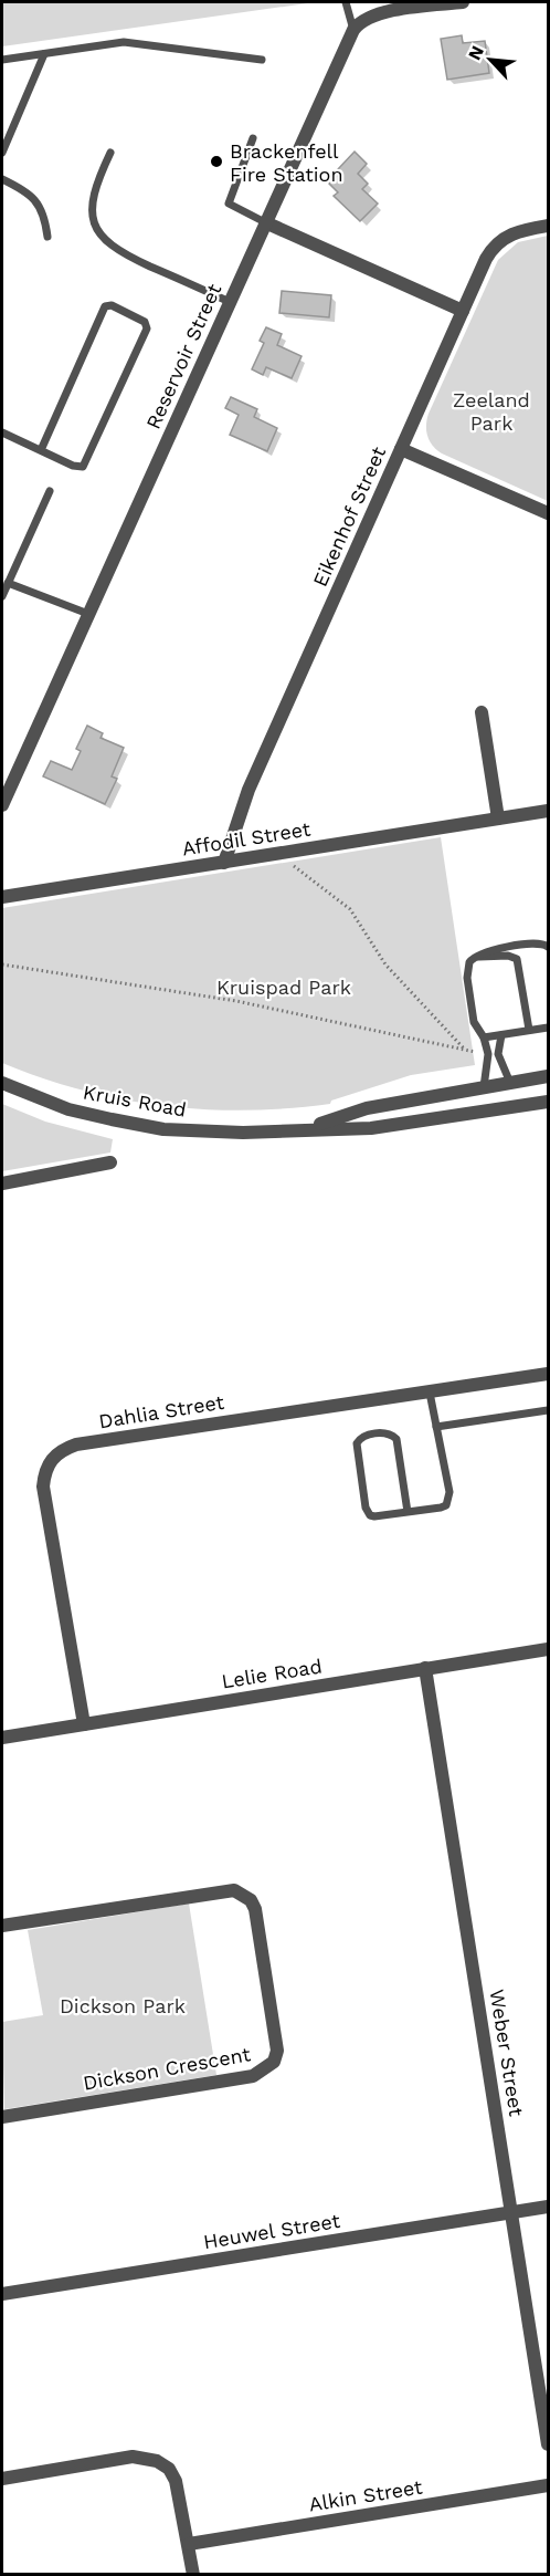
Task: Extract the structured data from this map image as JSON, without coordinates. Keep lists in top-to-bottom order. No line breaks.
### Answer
{"streets":{"street":["Reservoir Street","Eikenhof Street","Affodil Street","Kruis Road","Dahlia Street","Lelie Road","Weber Street","Dickson Crescent","Heuwel Street","Alkin Street"]},"crossings":[["Eikenhof Street","Affodil Street"],["Dahlia Street","Lelie Road"],["Lelie Road","Weber Street"],["Weber Street","Heuwel Street"]],"parks":["Zeeland Park","Kruispad Park","Dickson Park"],"places":["Brackenfell Fire Station"],"north":"top left"}
